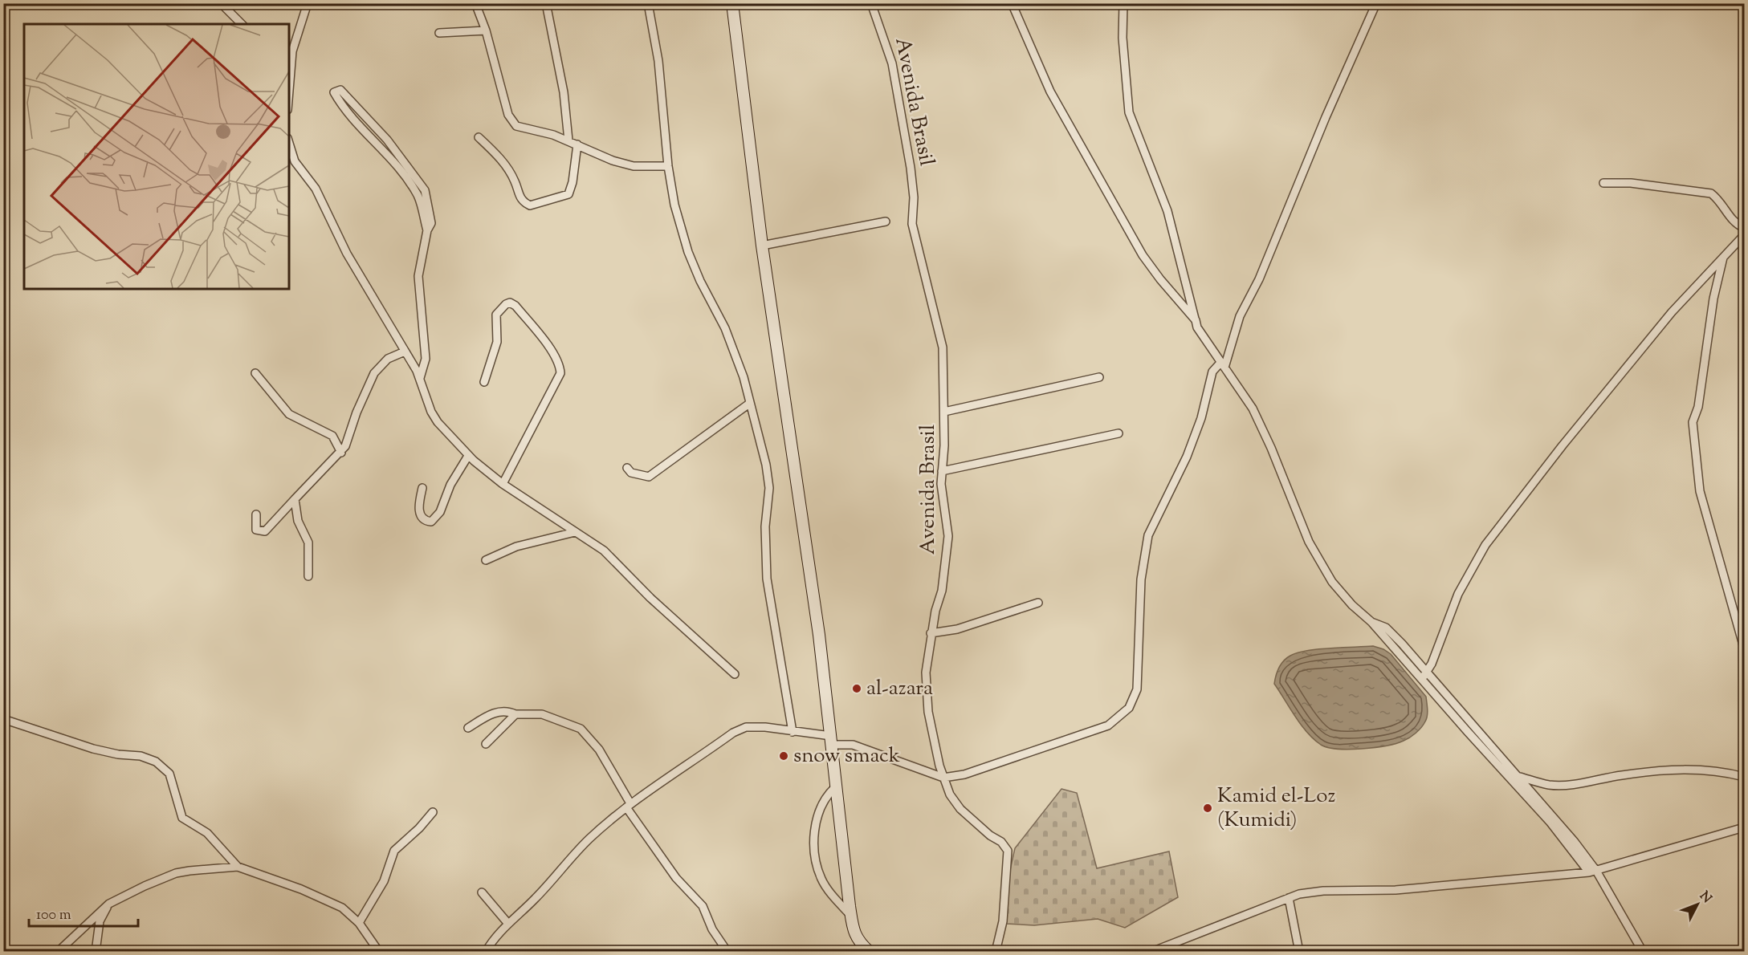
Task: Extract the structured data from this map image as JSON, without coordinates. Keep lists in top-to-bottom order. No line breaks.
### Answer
{"streets":{"street":["Avenida Brasil"]},"places":["al-azara","snow smack","Kamid el-Loz (Kumidi)"],"scale_bar":"100 m","north":"top right"}
